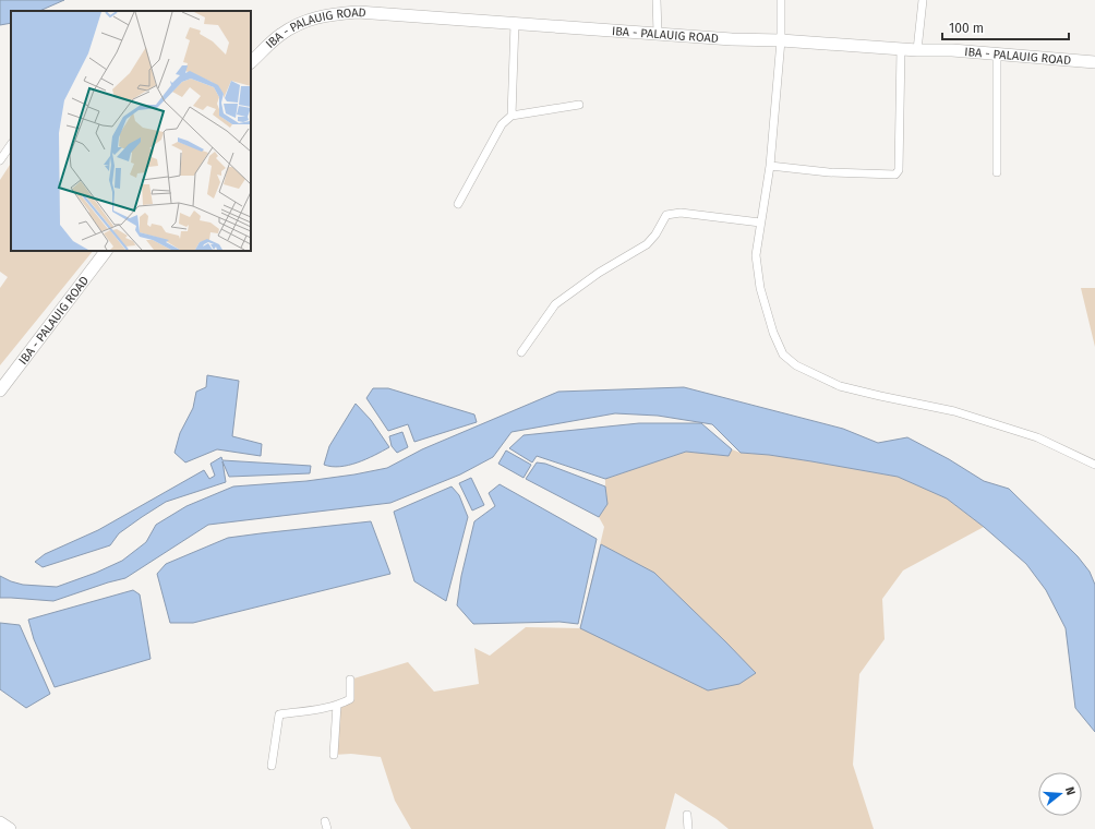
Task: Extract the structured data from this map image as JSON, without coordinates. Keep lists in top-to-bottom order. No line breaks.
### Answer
{"streets":{"main road":["IBA - PALAUIG ROAD"]},"scale_bar":"100 m","north":"right"}
